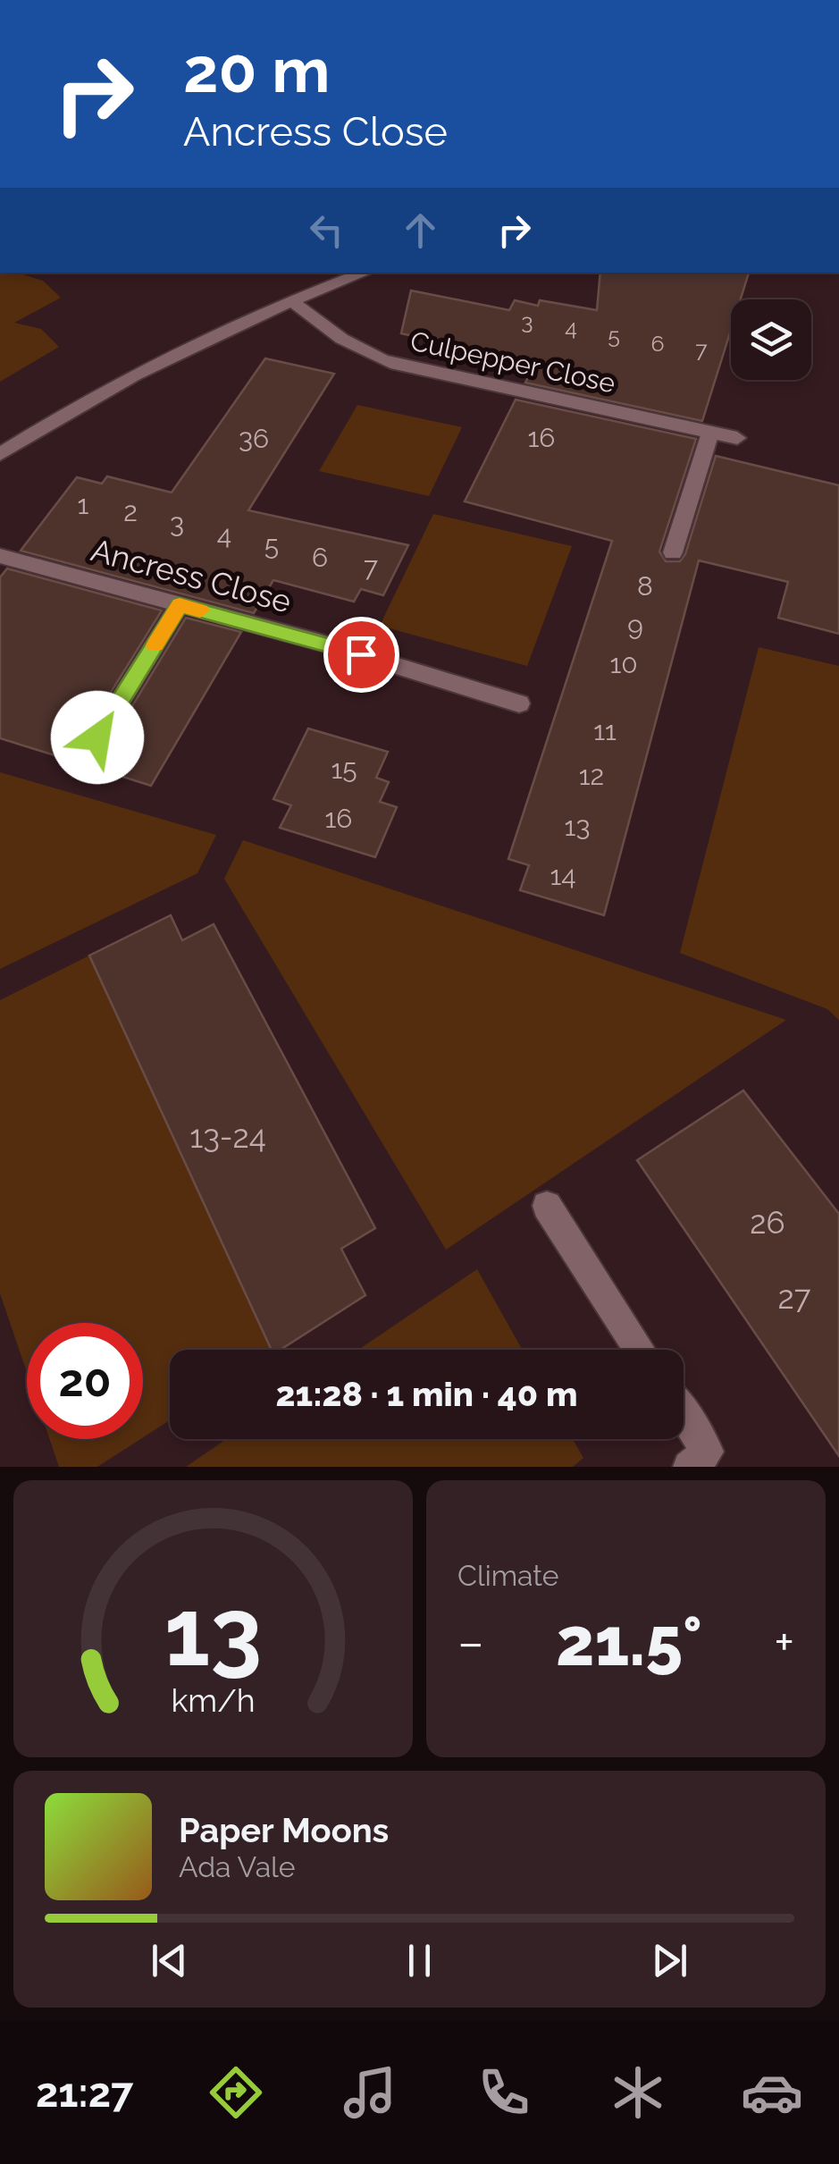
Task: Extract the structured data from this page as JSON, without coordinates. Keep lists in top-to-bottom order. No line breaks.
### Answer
{"streets":{"street":["Culpepper Close","Ancress Close"]},"house_numbers":["3","4","5","6","7","16","36","1","2","3","4","5","6","7","8","9","10","11","15","12","16","13","14","13-24","26","27"],"page":{"turn":["20 m","Ancress Close"],"limit":"20","trip":"21:28 · 1 min · 40 m","tile":"Climate","heat":["−","21.5°","+"],"song":["Paper Moons","Ada Vale"],"tabs":"21:27","gauge":["13","km/h"]}}
